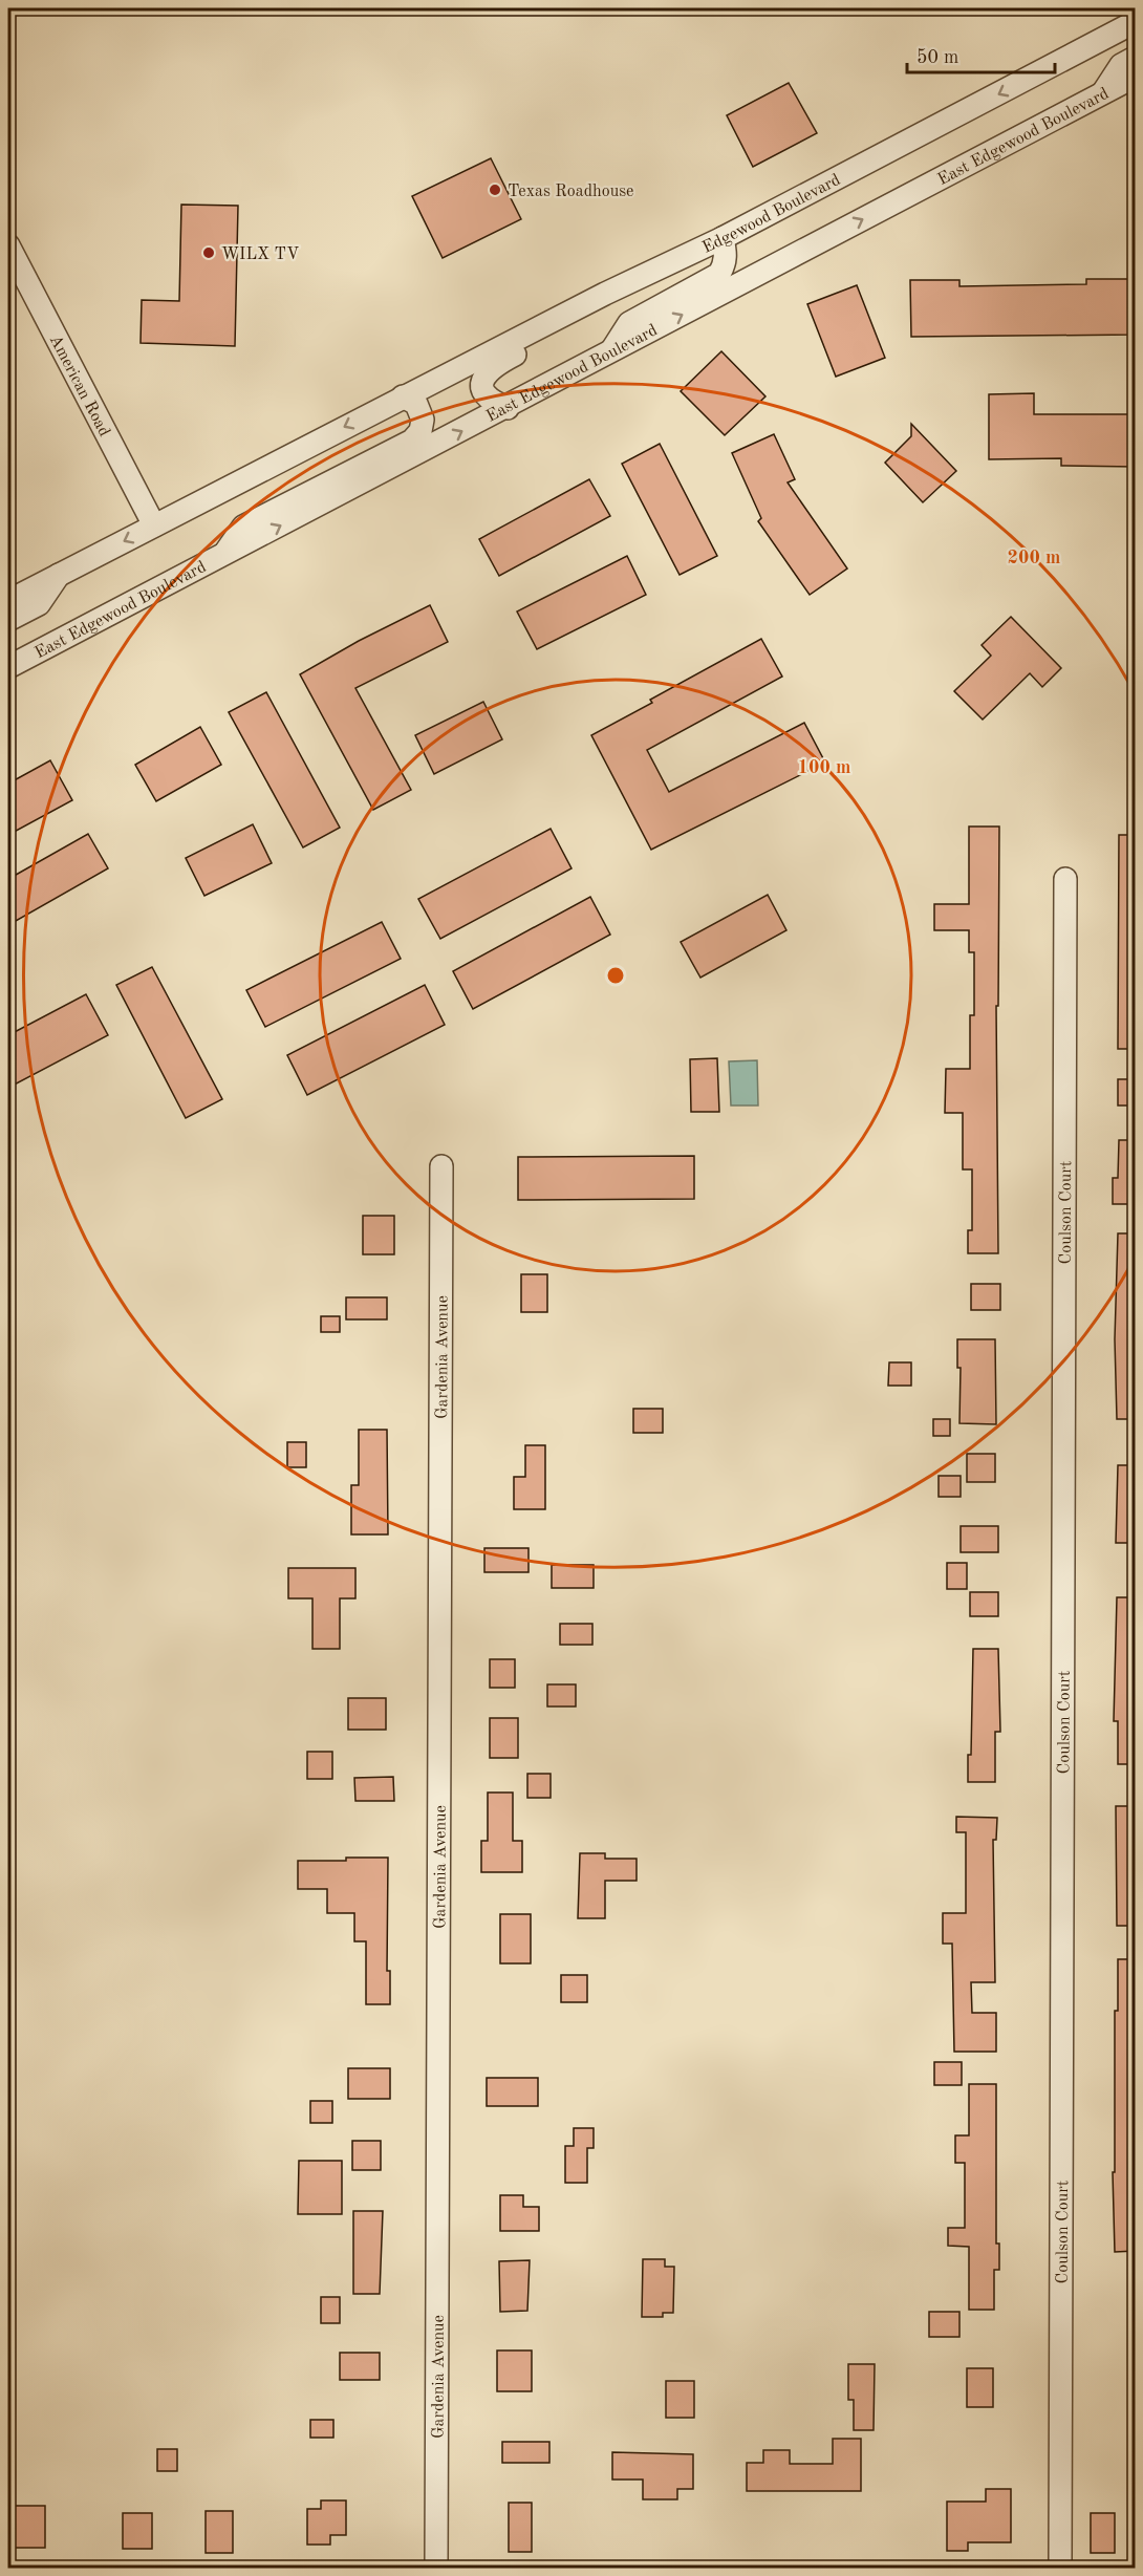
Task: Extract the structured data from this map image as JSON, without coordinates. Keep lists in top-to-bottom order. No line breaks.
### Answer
{"streets":{"street":["East Edgewood Boulevard","Edgewood Boulevard","American Road","Coulson Court","Gardenia Avenue"]},"one_way":["East Edgewood Boulevard","Edgewood Boulevard"],"places":["Texas Roadhouse","WILX TV"],"scale_bar":"50 m","rings":["200 m","100 m"]}
